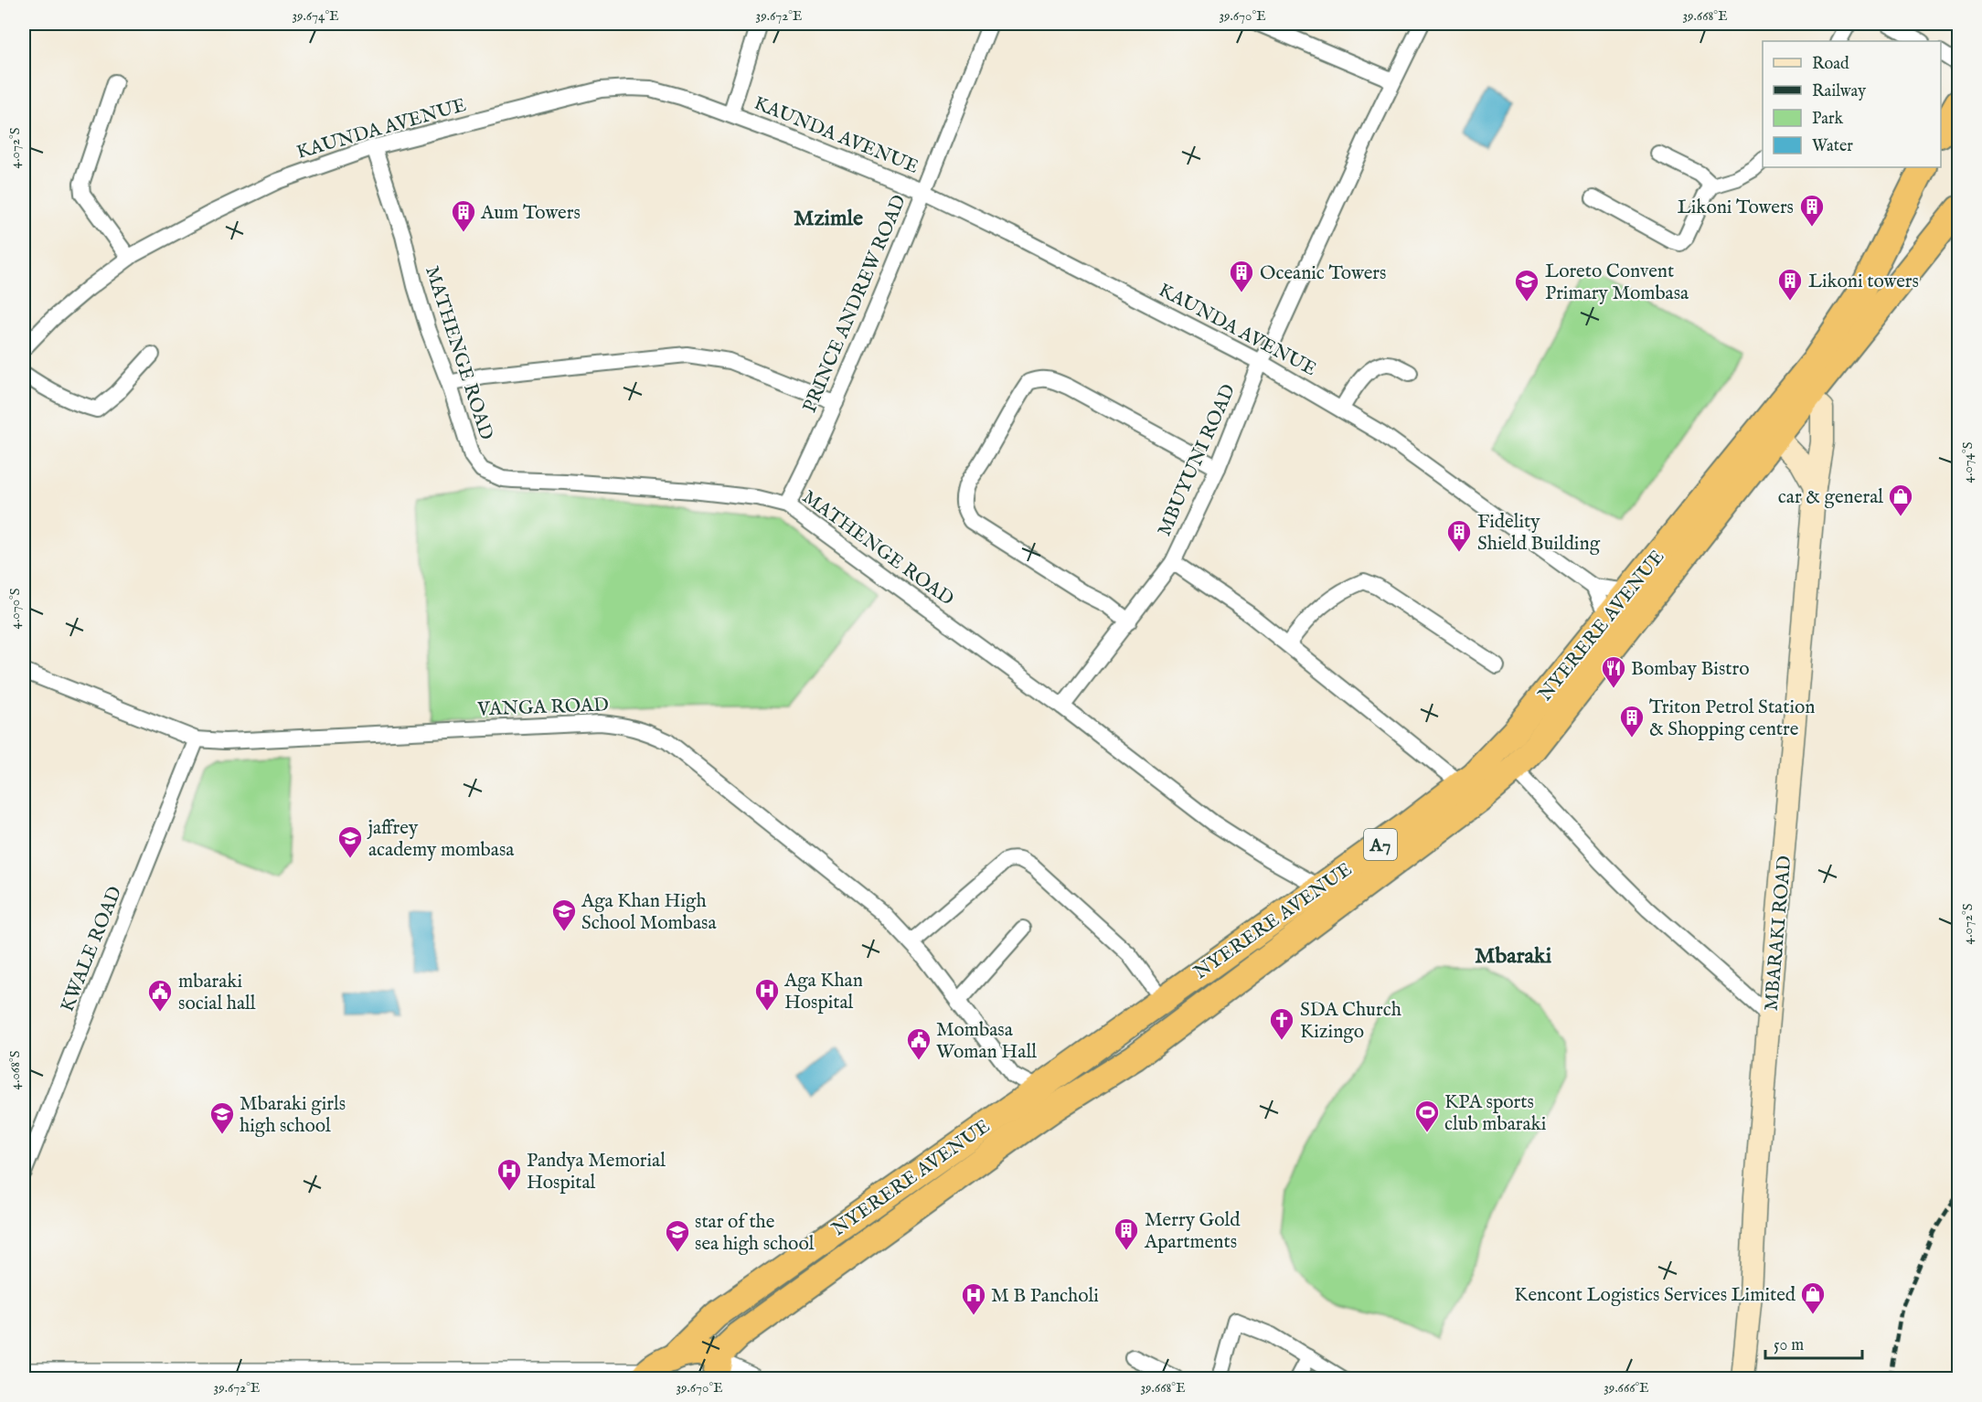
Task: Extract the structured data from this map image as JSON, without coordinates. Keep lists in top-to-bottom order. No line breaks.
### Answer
{"streets":{"highway":["NYERERE AVENUE","A7"],"main road":["MBARAKI ROAD"],"street":["KAUNDA AVENUE","PRINCE ANDREW ROAD","MATHENGE ROAD","MBUYUNI ROAD","VANGA ROAD","KWALE ROAD"]},"crossings":[["KAUNDA AVENUE","PRINCE ANDREW ROAD"],["KAUNDA AVENUE","MATHENGE ROAD"],["KAUNDA AVENUE","MBUYUNI ROAD"],["KAUNDA AVENUE","NYERERE AVENUE"],["PRINCE ANDREW ROAD","MATHENGE ROAD"],["MATHENGE ROAD","NYERERE AVENUE"],["MBUYUNI ROAD","NYERERE AVENUE"],["NYERERE AVENUE","VANGA ROAD"],["NYERERE AVENUE","MBARAKI ROAD"],["VANGA ROAD","KWALE ROAD"]],"districts":["Mzimle","Mbaraki"],"places":{"building":["Likoni Towers","Aum Towers","Oceanic Towers","Likoni towers","Fidelity Shield Building","Triton Petrol Station & Shopping centre","Merry Gold Apartments"],"school or university":["Loreto Convent Primary Mombasa","jaffrey academy mombasa","Aga Khan High School Mombasa","Mbaraki girls high school","star of the sea high school"],"shop":["car & general","Kencont Logistics Services Limited"],"restaurant":["Bombay Bistro"],"hospital":["Aga Khan Hospital","Pandya Memorial Hospital","M B Pancholi"],"public building":["mbaraki social hall","Mombasa Woman Hall"],"church":["SDA Church Kizingo"],"sports":["KPA sports club mbaraki"]},"legend":["Road","Railway","Park","Water"],"scale_bar":"50 m","coordinates":["39.674°E","39.672°E","39.670°E","39.668°E","4.072°S","4.074°S","4.070°S","4.068°S","39.666°E"]}
